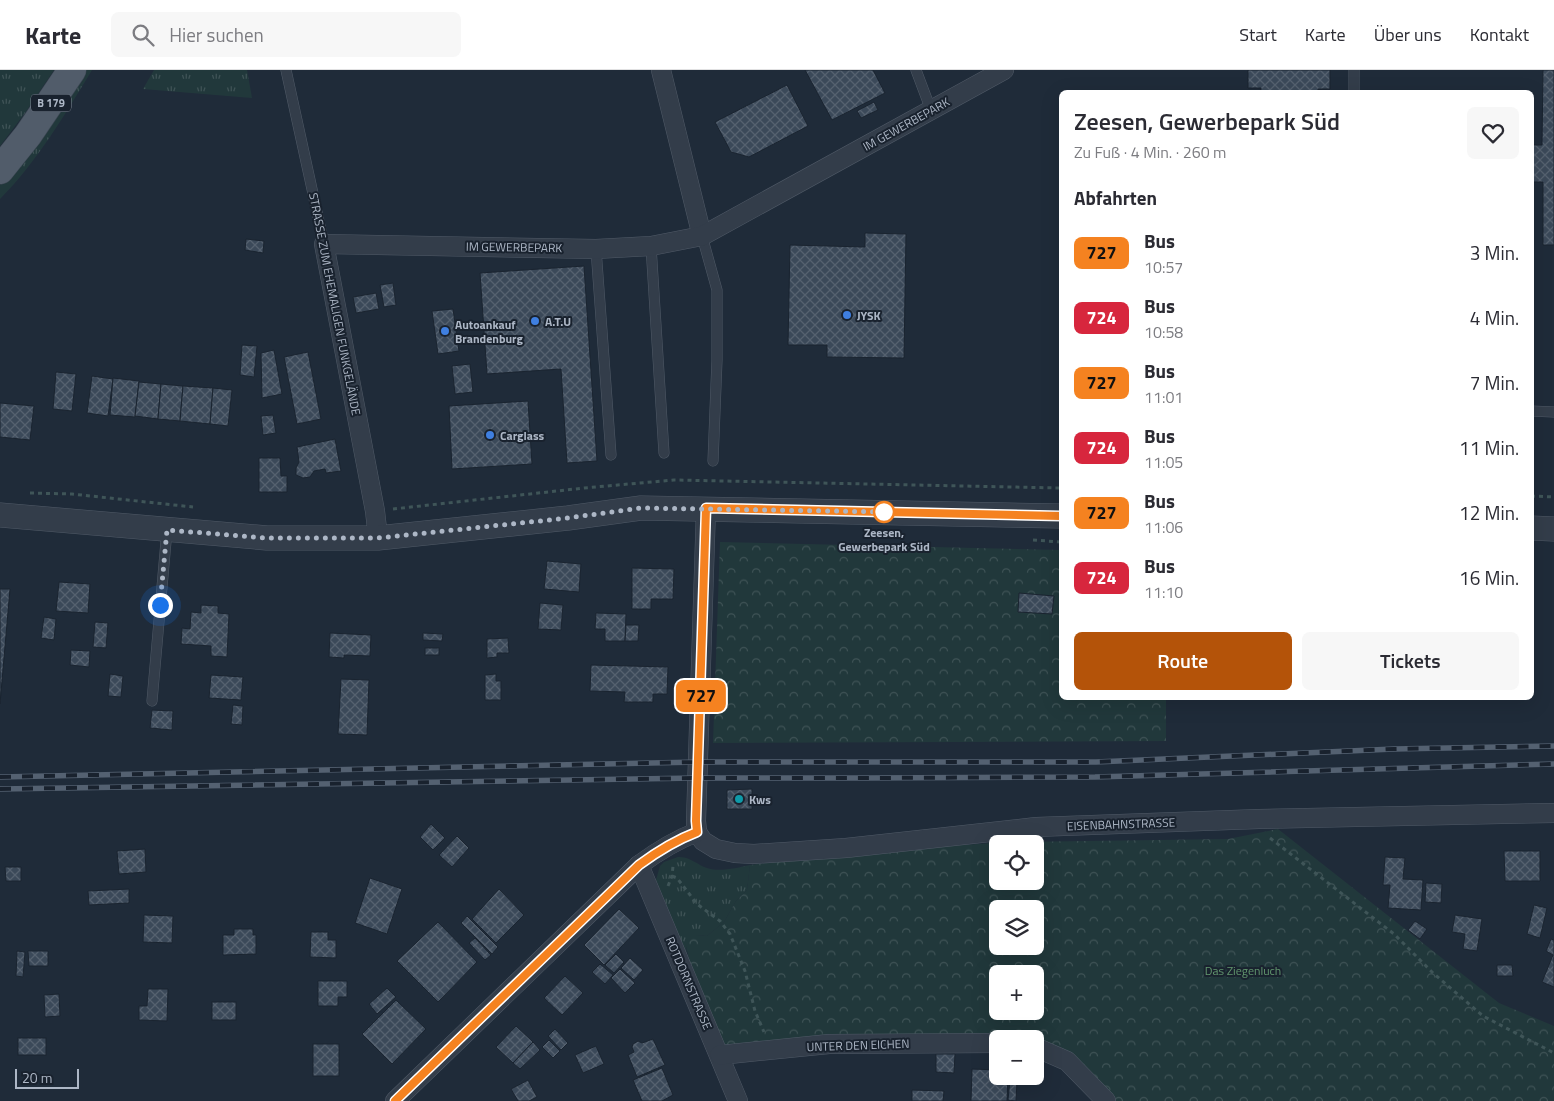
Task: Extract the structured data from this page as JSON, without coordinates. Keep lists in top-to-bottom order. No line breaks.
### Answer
{"streets":{"main road":["B 179"],"street":["IM GEWERBEPARK","STRASSE ZUM EHEMALIGEN FUNKGELÄNDE","EISENBAHNSTRASSE","ROTDORNSTRASSE","UNTER DEN EICHEN"]},"crossings":[["IM GEWERBEPARK","STRASSE ZUM EHEMALIGEN FUNKGELÄNDE"],["ROTDORNSTRASSE","UNTER DEN EICHEN"]],"parks":["Das Ziegenluch"],"places":["JYSK","A.T.U","Autoankauf Brandenburg","Carglass","Zeesen, Gewerbepark Süd","Kws"],"lines":["bus line 727"],"scale_bar":"20 m","page":{"header":"Karte","search":"Hier suchen","nav":["Start","Karte","Über uns","Kontakt"],"on_map":"727","heading":[["Zeesen, Gewerbepark Süd","Zu Fuß · 4 Min. · 260 m"],"Abfahrten"],"list":[{"mark":"727","name":"Bus","note":"10:57","value":"3 Min."},{"mark":"724","name":"Bus","note":"10:58","value":"4 Min."},{"mark":"727","name":"Bus","note":"11:01","value":"7 Min."},{"mark":"724","name":"Bus","note":"11:05","value":"11 Min."},{"mark":"727","name":"Bus","note":"11:06","value":"12 Min."},{"mark":"724","name":"Bus","note":"11:10","value":"16 Min."}],"buttons":["Route","Tickets"],"map_buttons":["+","−"],"scale":"20 m"}}
